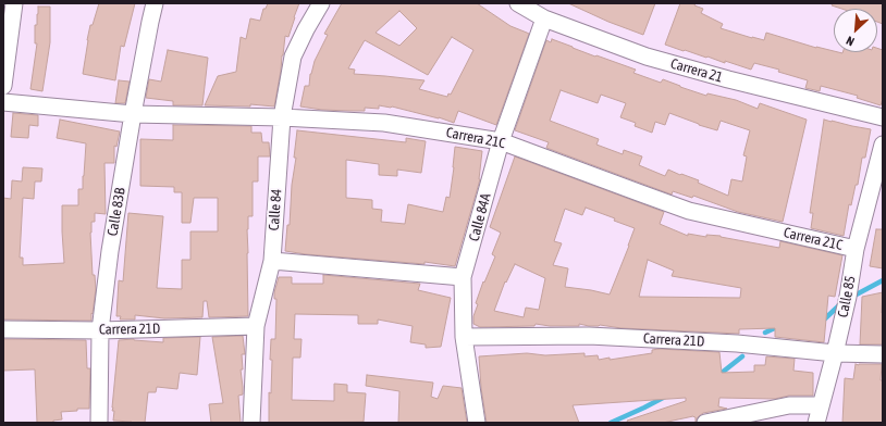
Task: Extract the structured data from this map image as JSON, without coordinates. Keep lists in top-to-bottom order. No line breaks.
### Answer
{"streets":{"street":["Carrera 21","Carrera 21C","Calle 84","Calle 83B","Calle 84A","Calle 85","Carrera 21D"]},"crossings":[["Carrera 21","Calle 84A"],["Carrera 21C","Calle 84"],["Carrera 21C","Calle 83B"],["Carrera 21C","Calle 84A"],["Carrera 21C","Calle 85"],["Calle 84","Carrera 21D"],["Calle 83B","Carrera 21D"],["Calle 84A","Carrera 21D"],["Calle 85","Carrera 21D"]],"north":"bottom left"}
